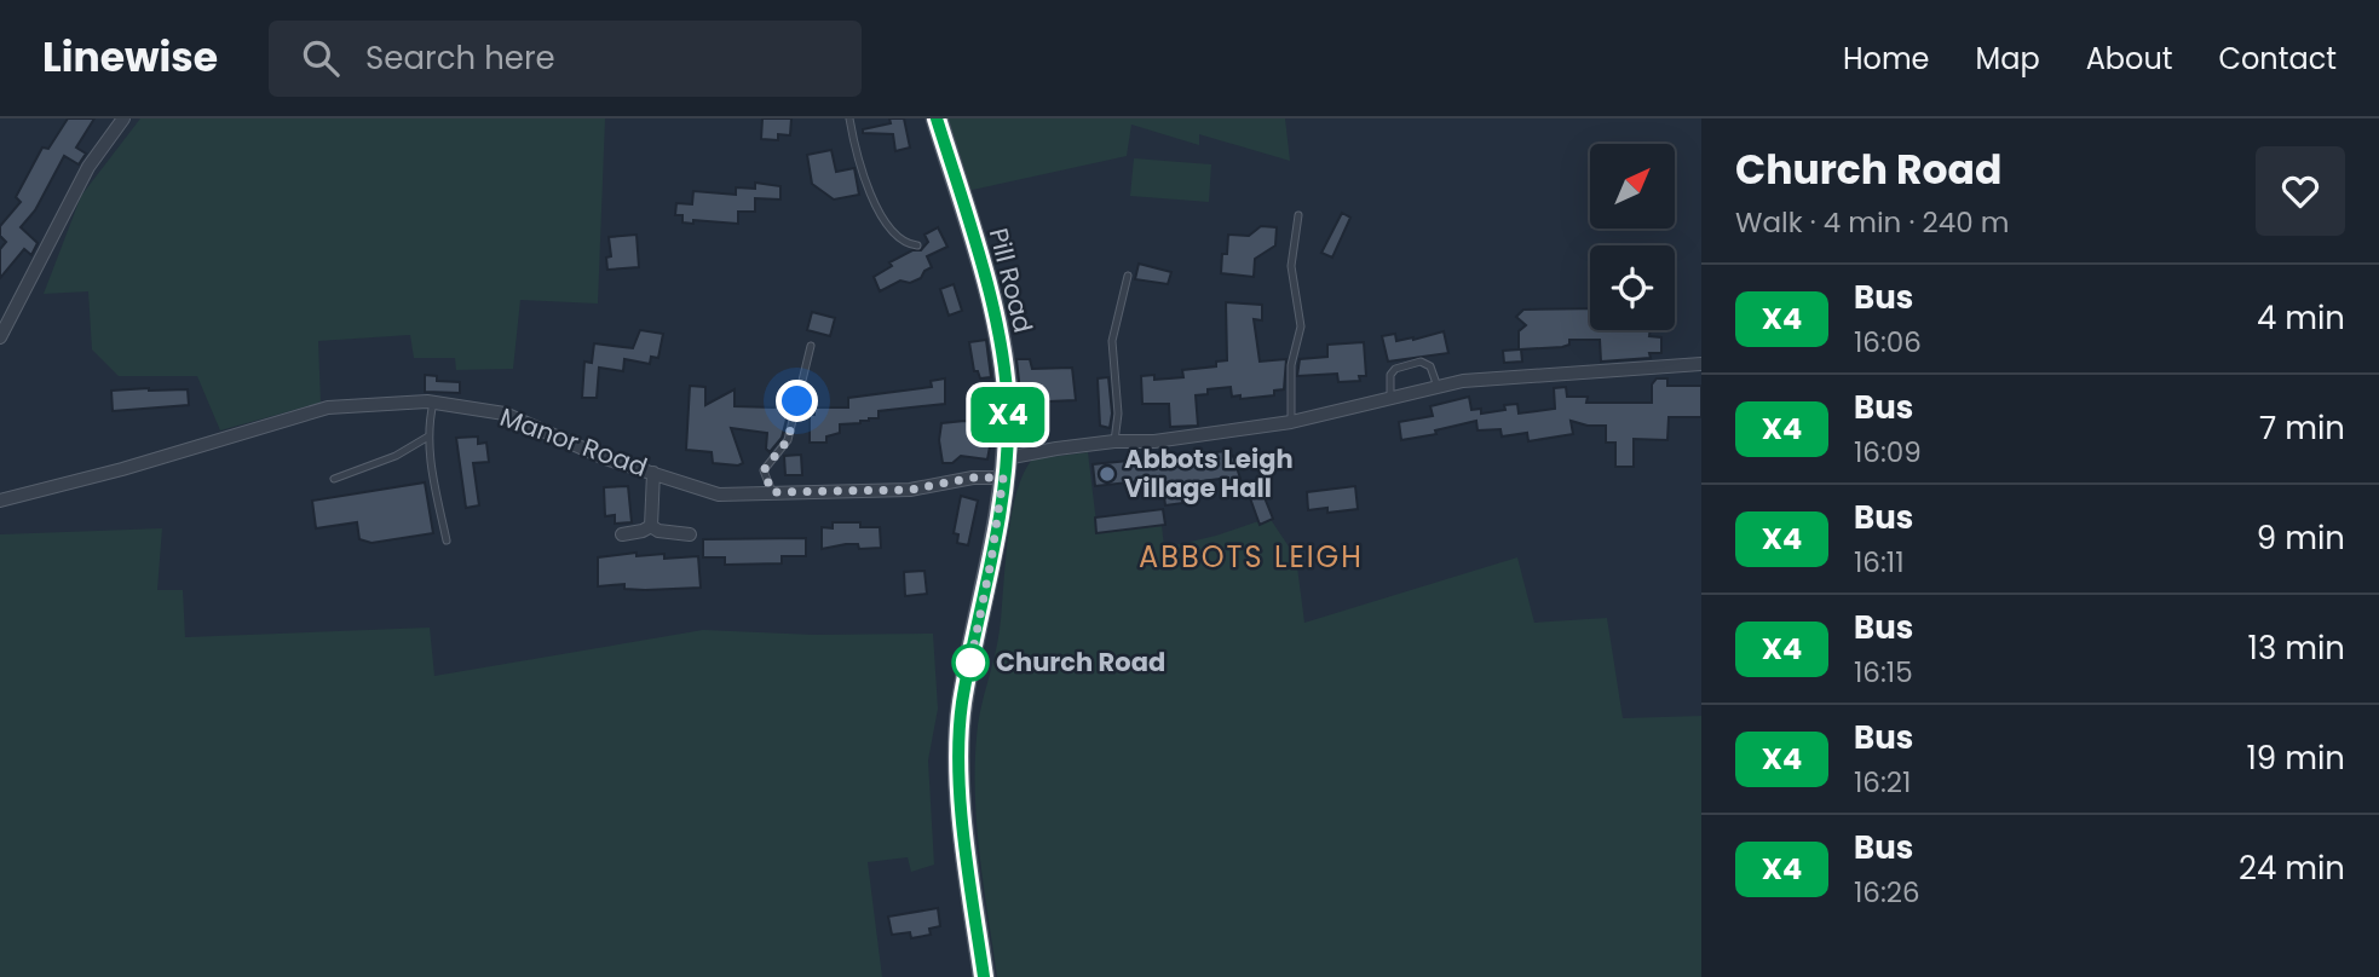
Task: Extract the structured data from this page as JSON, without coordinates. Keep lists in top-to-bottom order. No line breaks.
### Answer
{"streets":{"main road":["Pill Road"],"street":["Manor Road"]},"crossings":[["Pill Road","Manor Road"]],"districts":["ABBOTS LEIGH"],"places":["Abbots Leigh Village Hall","Church Road"],"lines":["bus line X4"],"north":"top right","page":{"header":"Linewise","search":"Search here","nav":["Home","Map","About","Contact"],"on_map":"X4","heading":["Church Road","Walk · 4 min · 240 m"],"list":[{"mark":"X4","name":"Bus","note":"16:06","value":"4 min"},{"mark":"X4","name":"Bus","note":"16:09","value":"7 min"},{"mark":"X4","name":"Bus","note":"16:11","value":"9 min"},{"mark":"X4","name":"Bus","note":"16:15","value":"13 min"},{"mark":"X4","name":"Bus","note":"16:21","value":"19 min"},{"mark":"X4","name":"Bus","note":"16:26","value":"24 min"}]}}
